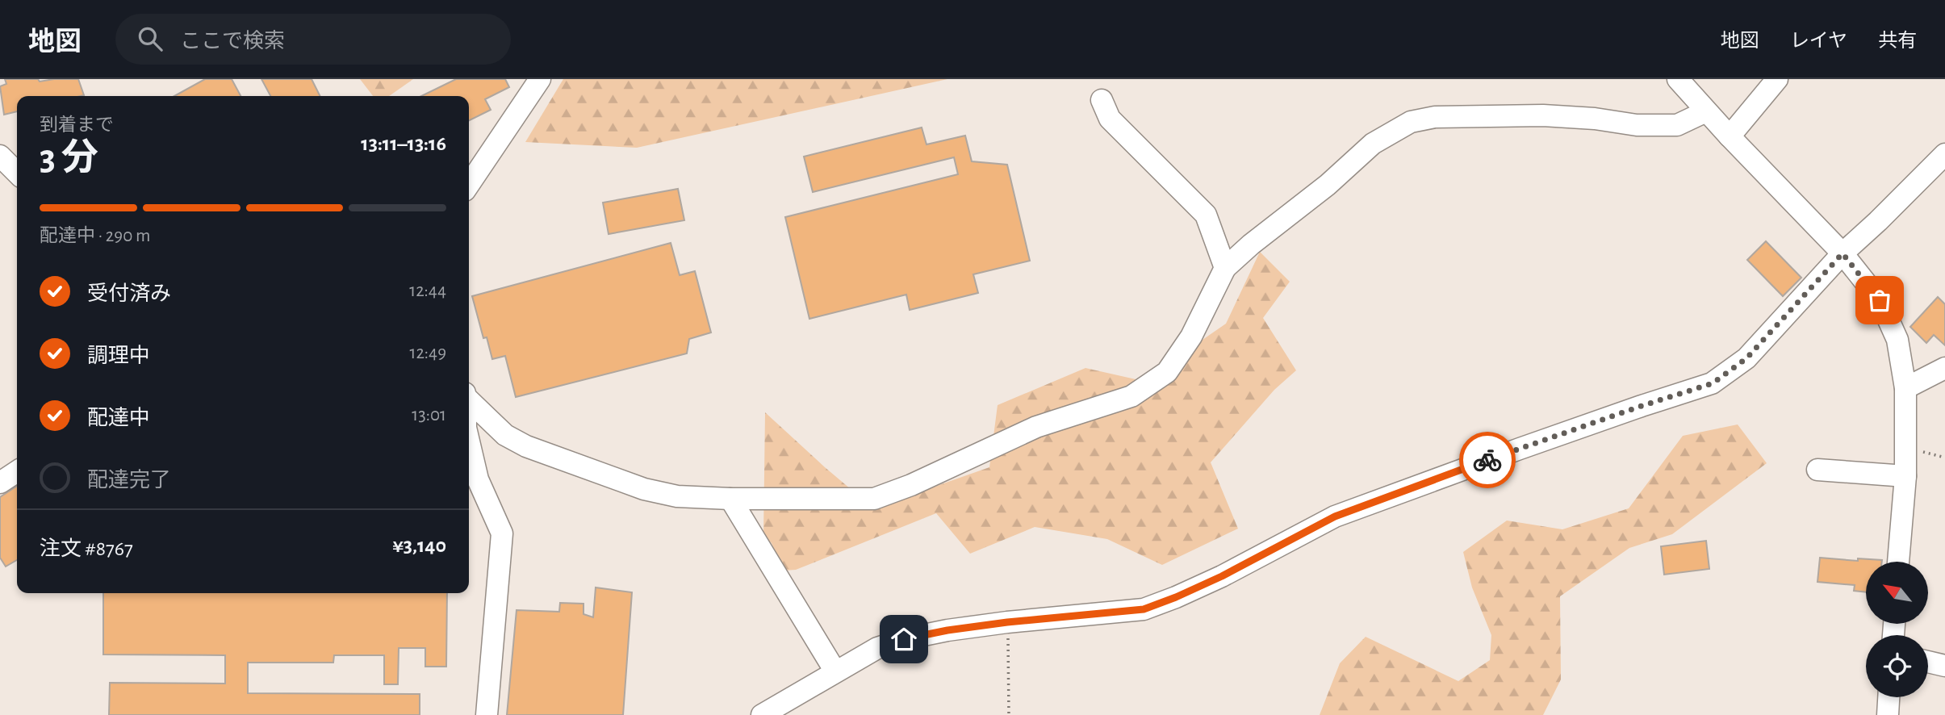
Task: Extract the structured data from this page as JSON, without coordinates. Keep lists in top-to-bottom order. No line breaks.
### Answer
{"north":"top left","page":{"header":"地図","search":"ここで検索","nav":["地図","レイヤ","共有"],"heading":["3 分","到着まで","13:11–13:16"],"panel":["注文 #8767","¥3,140"],"bar":"配達中 · 290 m","list":[["受付済み","12:44"],["調理中","12:49"],["配達中","13:01"],"配達完了"]}}
